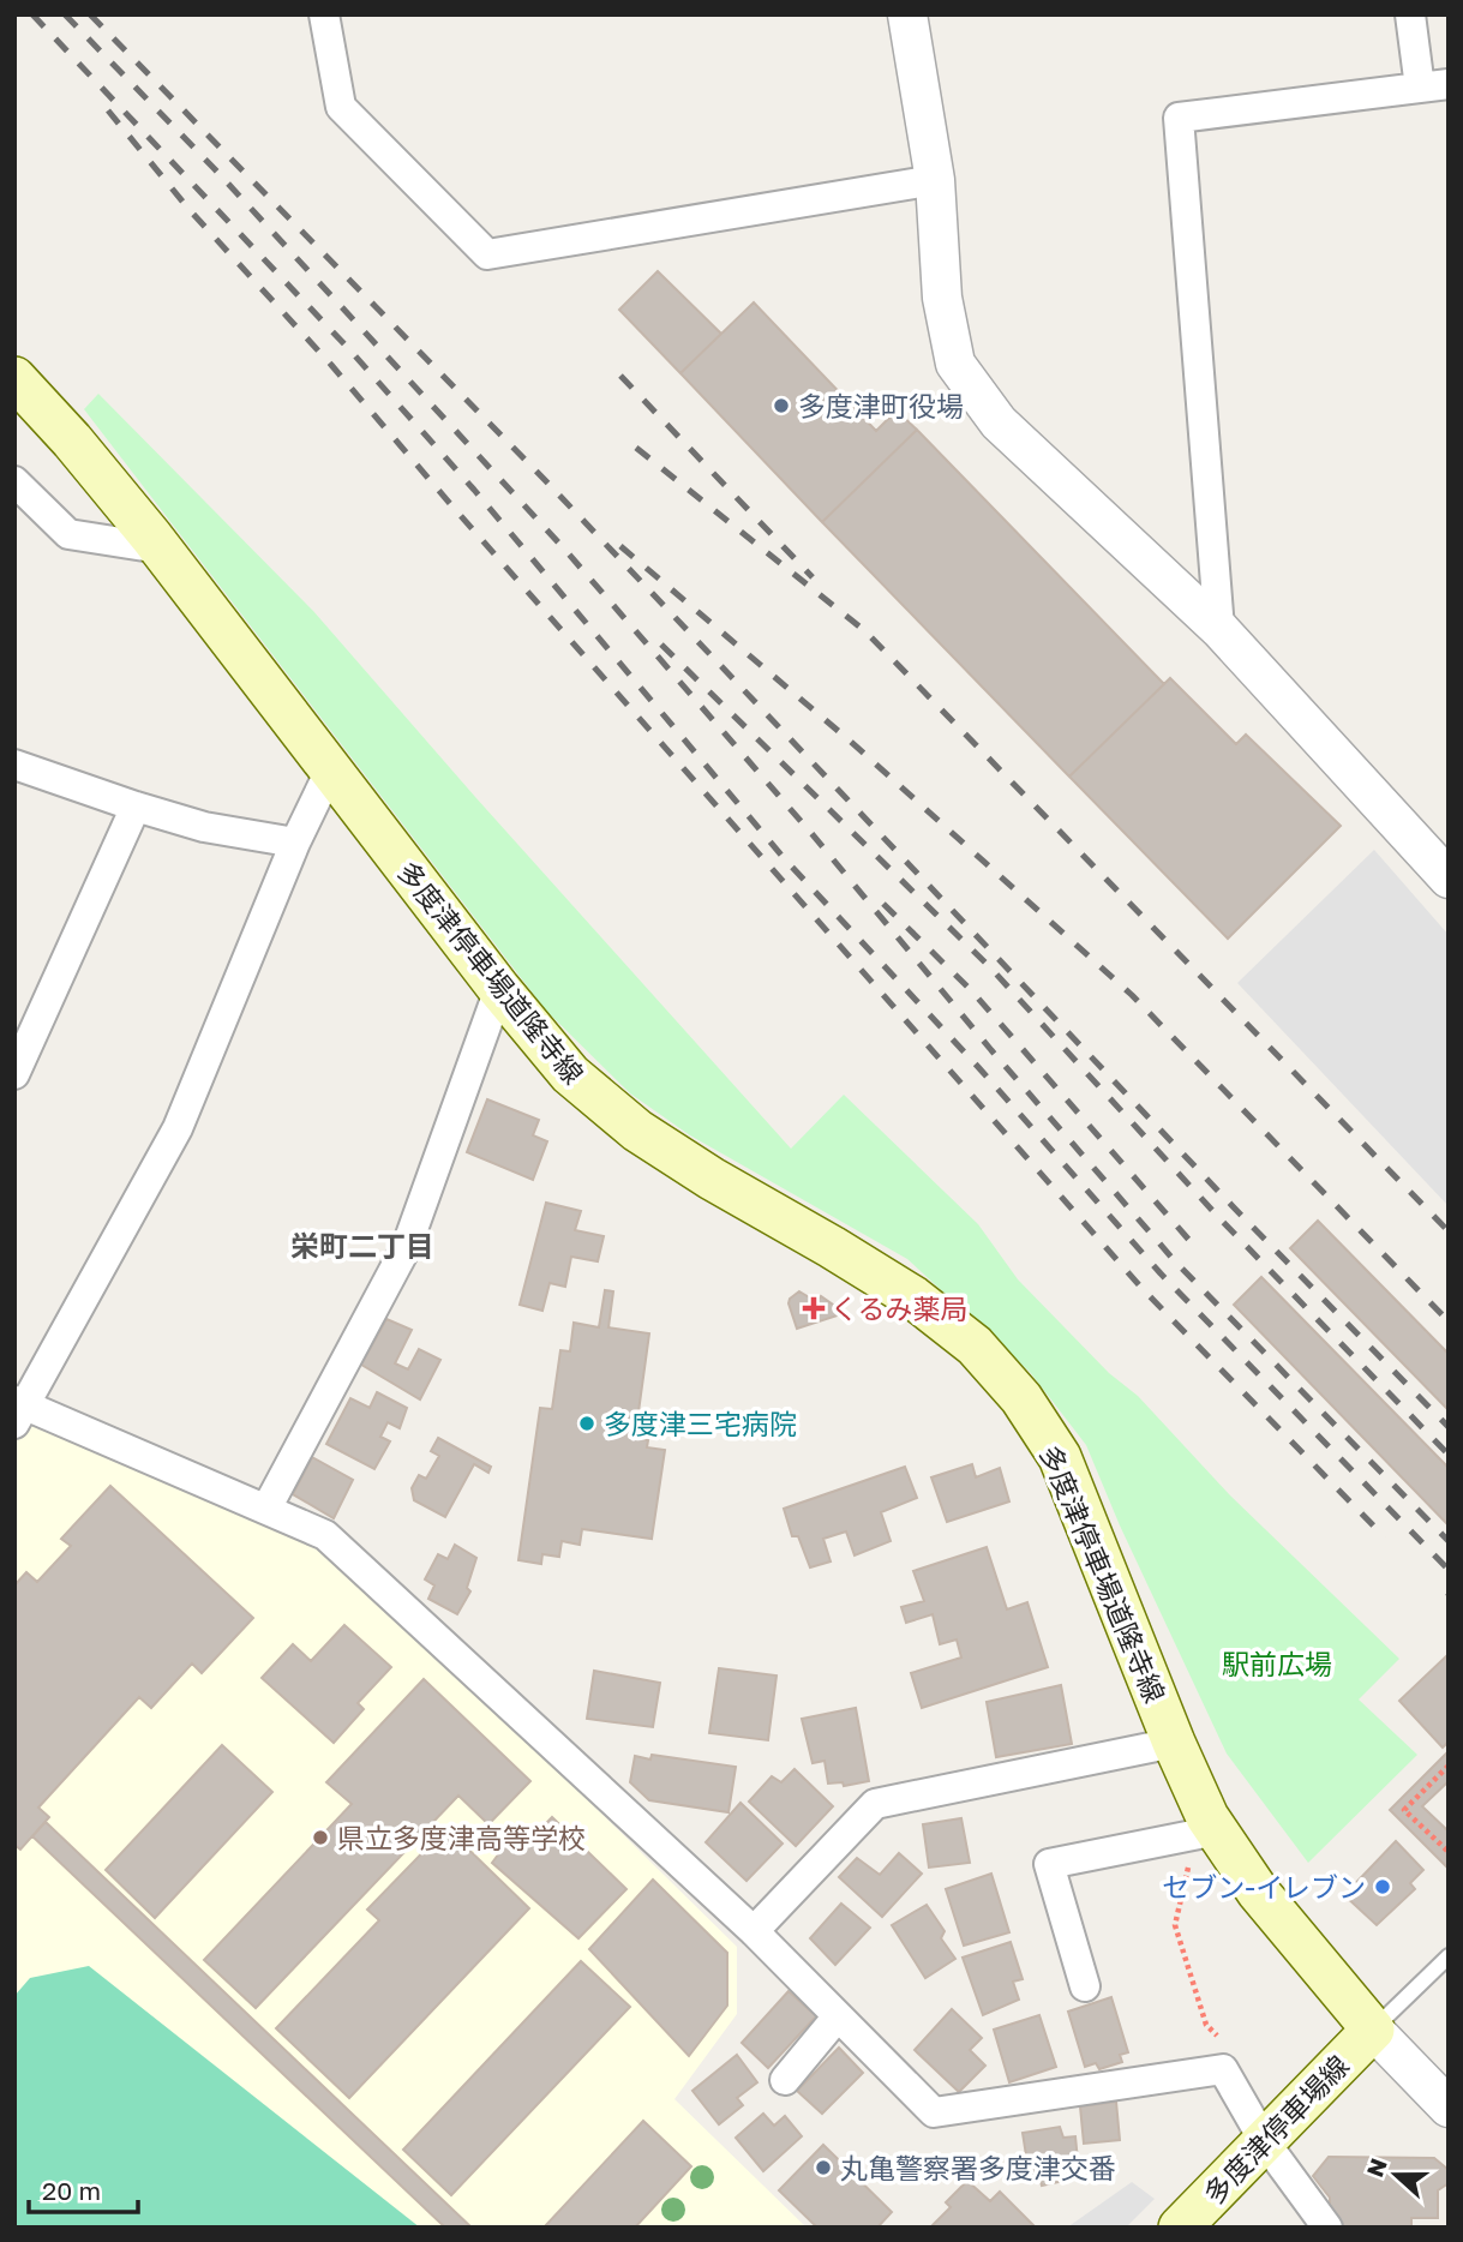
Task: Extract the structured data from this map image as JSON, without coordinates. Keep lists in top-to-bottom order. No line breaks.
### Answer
{"streets":{"main road":["多度津停車場道隆寺線","多度津停車場線"]},"crossings":[["多度津停車場道隆寺線","多度津停車場線"]],"districts":["栄町二丁目"],"parks":["駅前広場"],"places":{"other":["多度津町役場","多度津三宅病院","県立多度津高等学校","セブン-イレブン","丸亀警察署多度津交番"],"health":["くるみ薬局"]},"scale_bar":"20 m","north":"left"}
